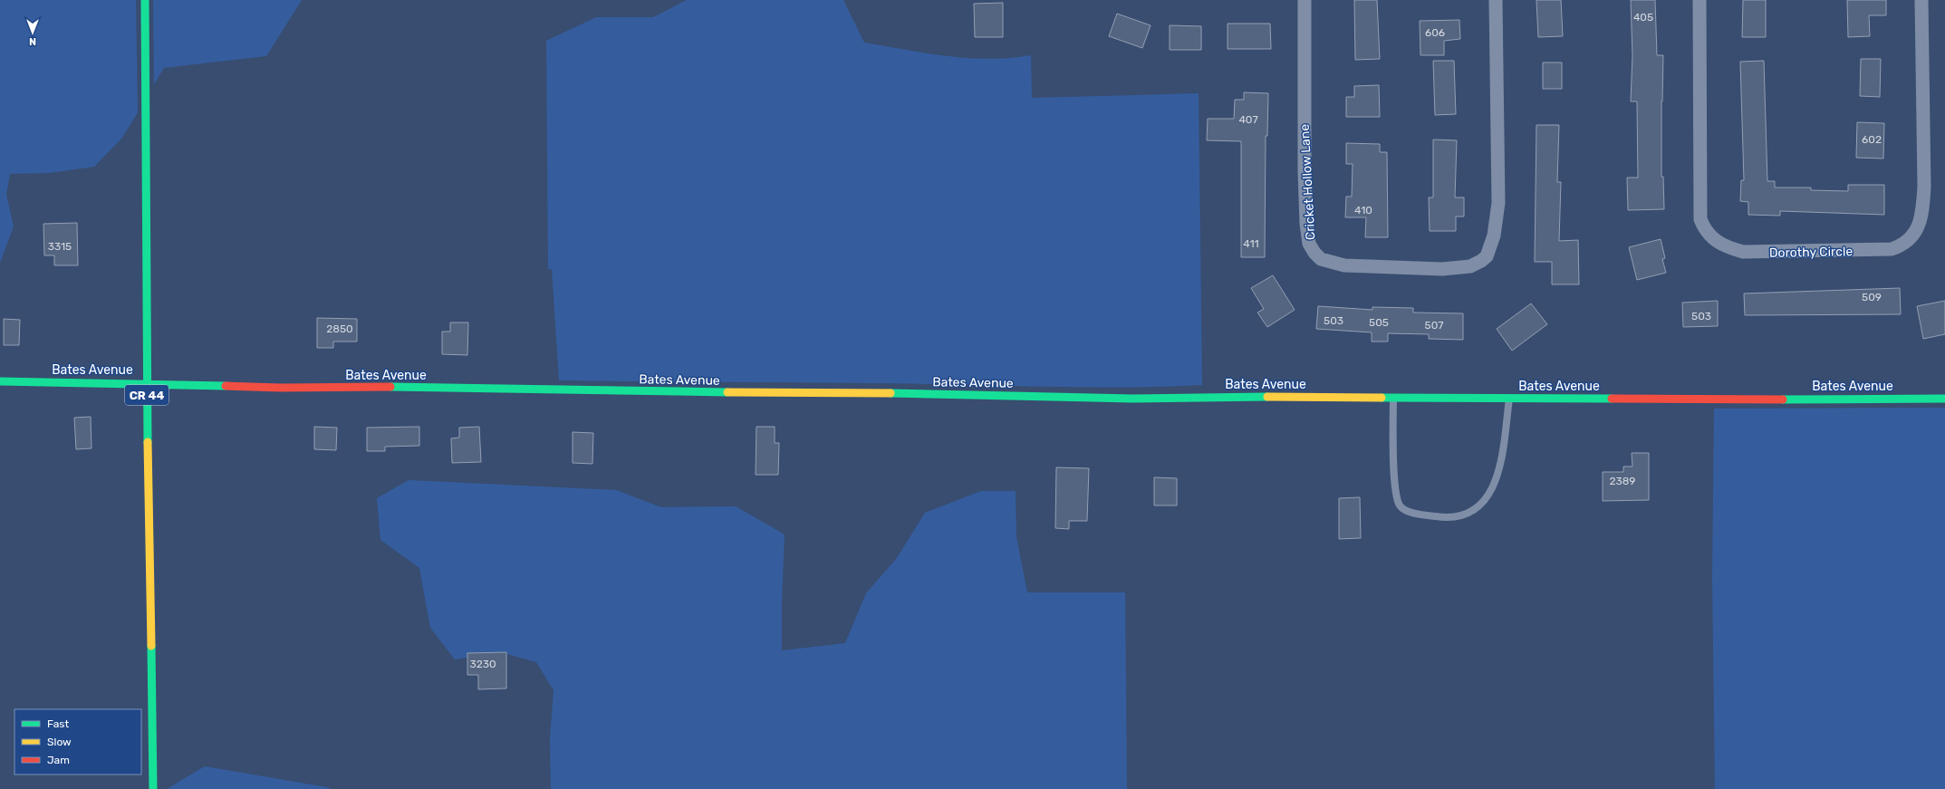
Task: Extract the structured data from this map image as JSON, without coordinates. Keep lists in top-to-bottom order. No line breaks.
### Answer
{"streets":{"street":["Cricket Hollow Lane","Dorothy Circle","Bates Avenue","CR 44"]},"crossings":[["Bates Avenue","CR 44"]],"house_numbers":["405","606","407","602","410","411","3315","509","503","503","505","507","2850","2389","3230"],"legend":["Fast","Slow","Jam"],"north":"bottom"}
